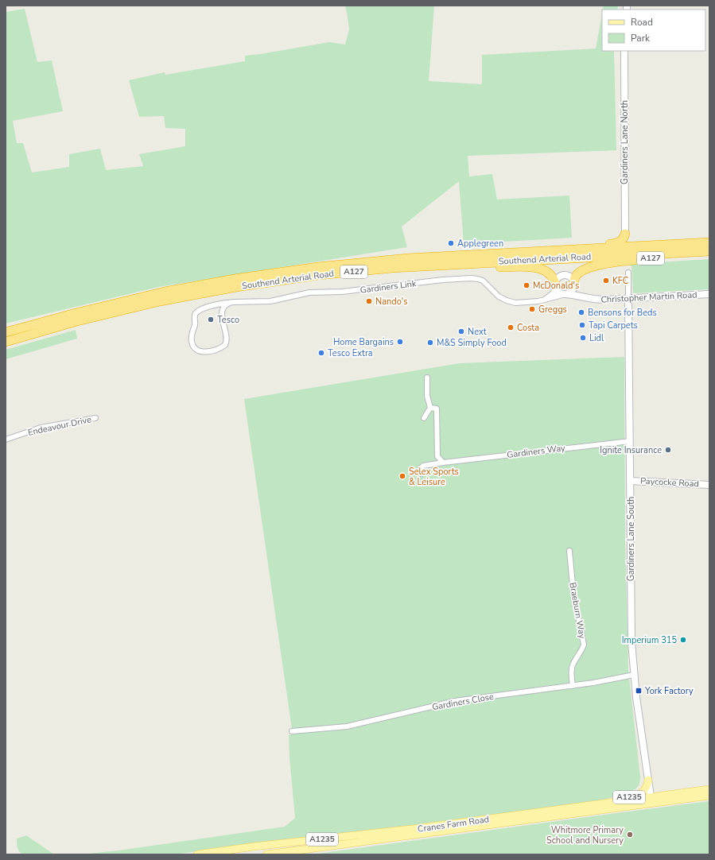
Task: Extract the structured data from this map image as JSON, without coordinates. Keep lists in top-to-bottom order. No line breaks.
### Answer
{"streets":{"highway":["A127","Southend Arterial Road"],"main road":["A1235","Cranes Farm Road"],"street":["Gardiners Lane North","Gardiners Link","Christopher Martin Road","Endeavour Drive","Gardiners Way","Paycocke Road","Gardiners Lane South","Braeburn Way","Gardiners Close"]},"crossings":[["Gardiners Lane North","A127"],["A127","Southend Arterial Road"],["A127","Gardiners Link"],["A127","Christopher Martin Road"],["Gardiners Link","Christopher Martin Road"],["Christopher Martin Road","Gardiners Lane South"],["Gardiners Way","Gardiners Lane South"],["Paycocke Road","Gardiners Lane South"],["Gardiners Lane South","Gardiners Close"],["Gardiners Lane South","A1235"],["Gardiners Lane South","Cranes Farm Road"],["Braeburn Way","Gardiners Close"],["A1235","Cranes Farm Road"]],"places":{"other":["Applegreen","KFC","McDonald's","Nando's","Greggs","Bensons for Beds","Tesco","Tapi Carpets","Costa","Next","Lidl","Home Bargains","M&S Simply Food","Tesco Extra","Ignite Insurance","Selex Sports & Leisure","Imperium 315","Whitmore Primary School and Nursery"],"transit":["York Factory"]},"legend":["Road","Park"]}
